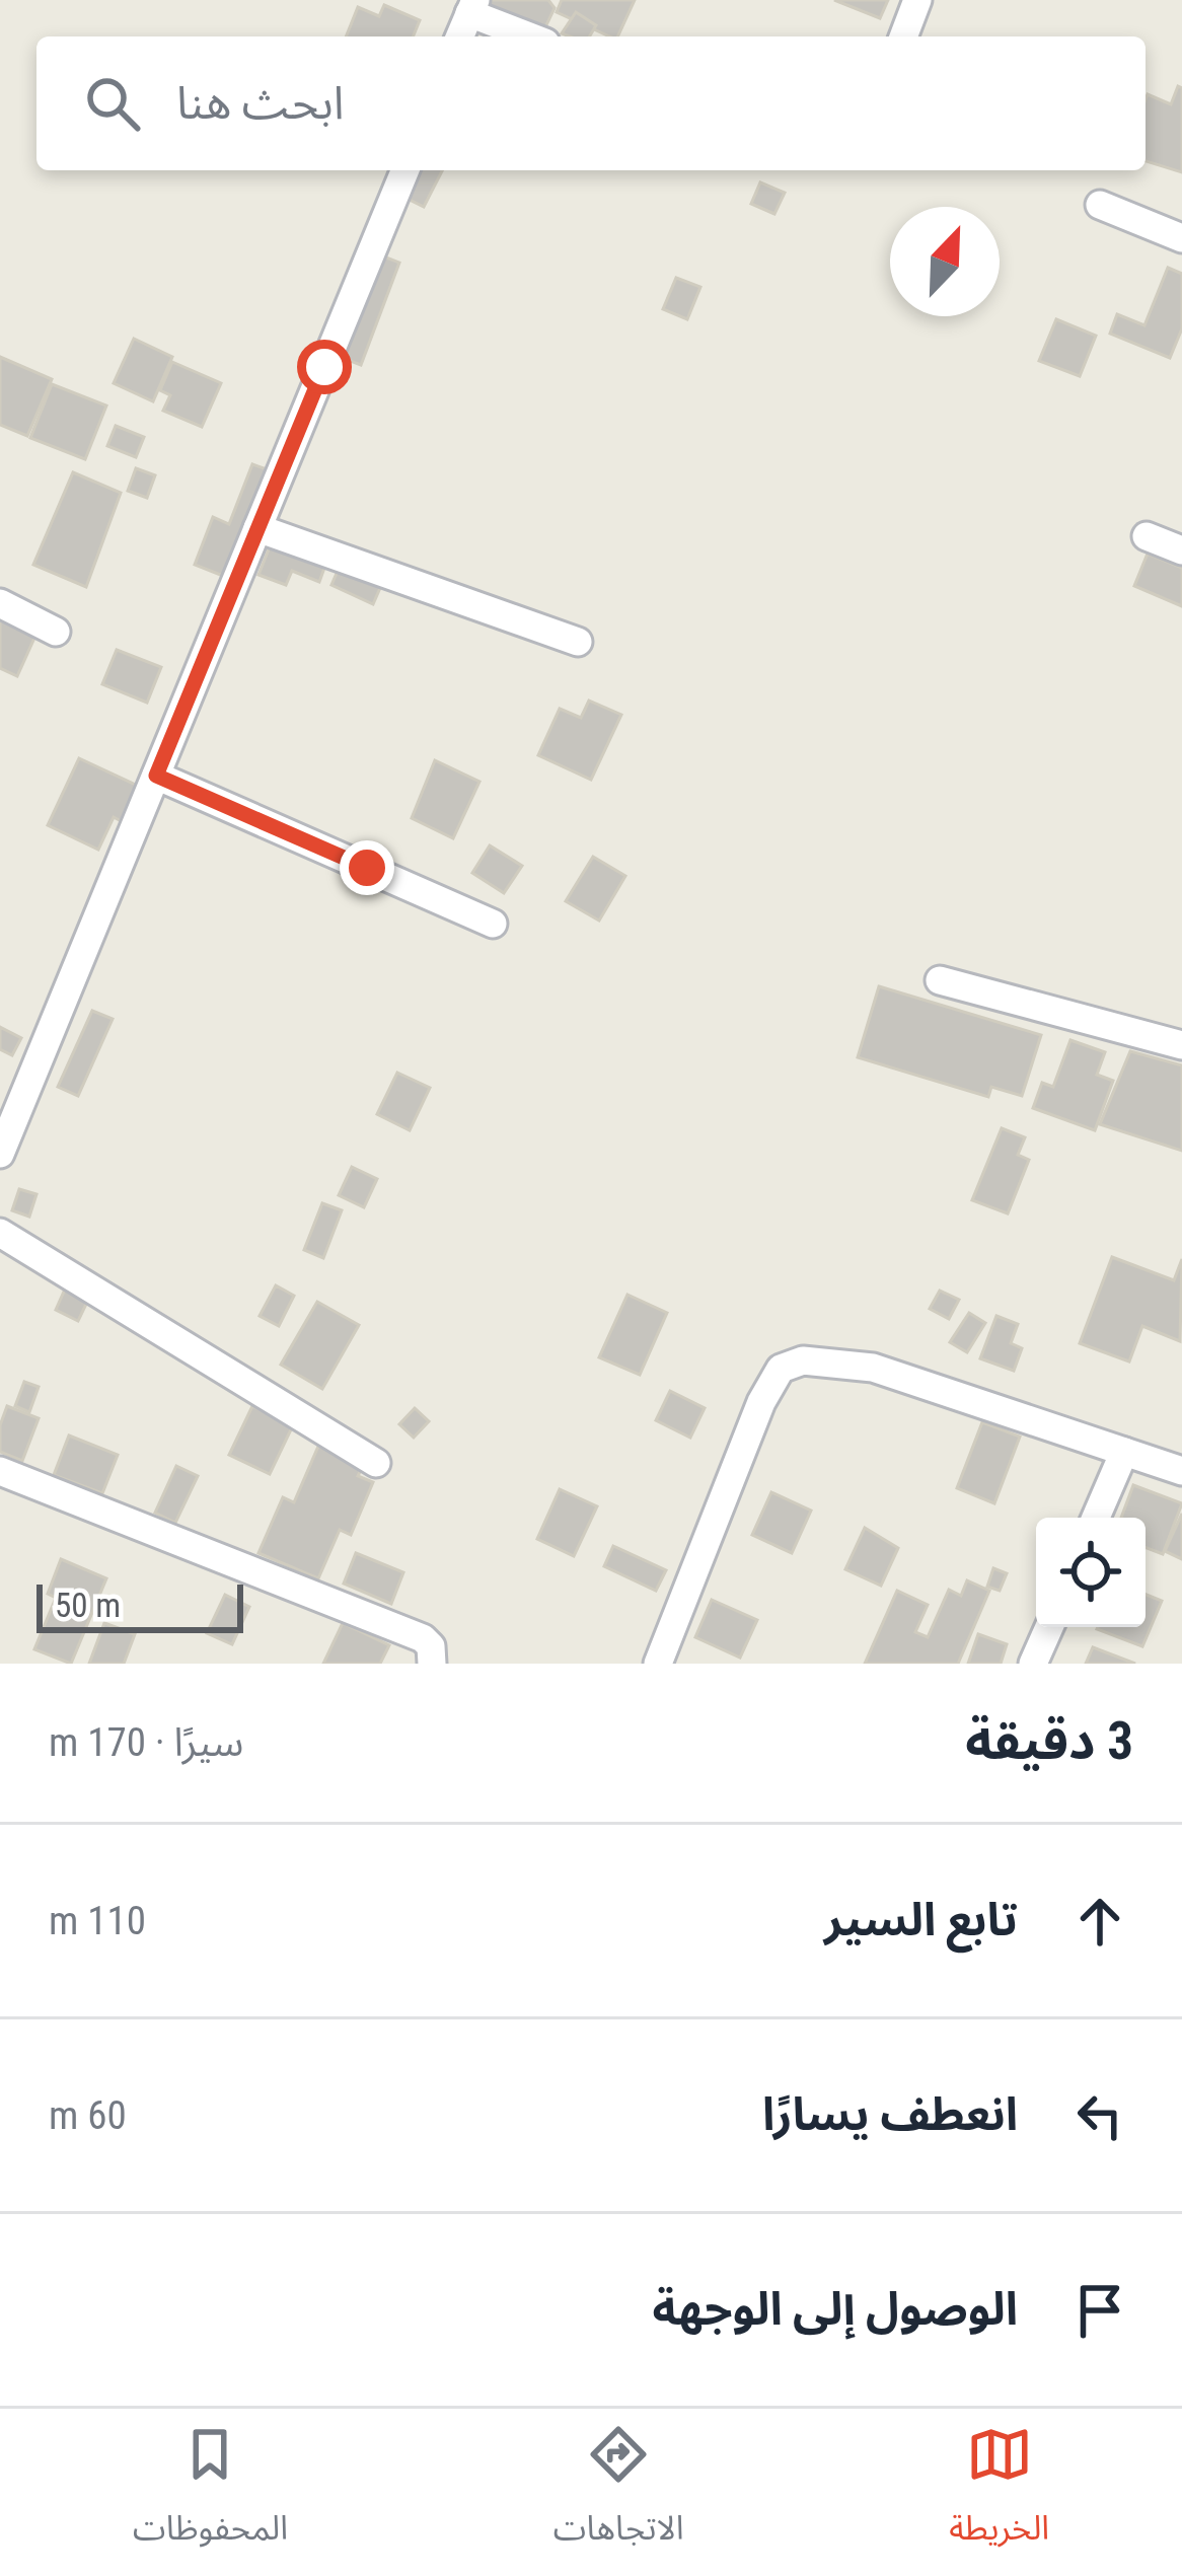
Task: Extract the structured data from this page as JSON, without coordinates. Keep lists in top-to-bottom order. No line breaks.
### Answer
{"scale_bar":"50 m","north":"top right","page":{"search":"ابحث هنا","scale":"50 m","heading":["3 دقيقة","سيرًا · 170 m"],"list":[["تابع السير","110 m"],["انعطف يسارًا","60 m"],"الوصول إلى الوجهة"],"nav":["الخريطة","الاتجاهات","المحفوظات"]}}
